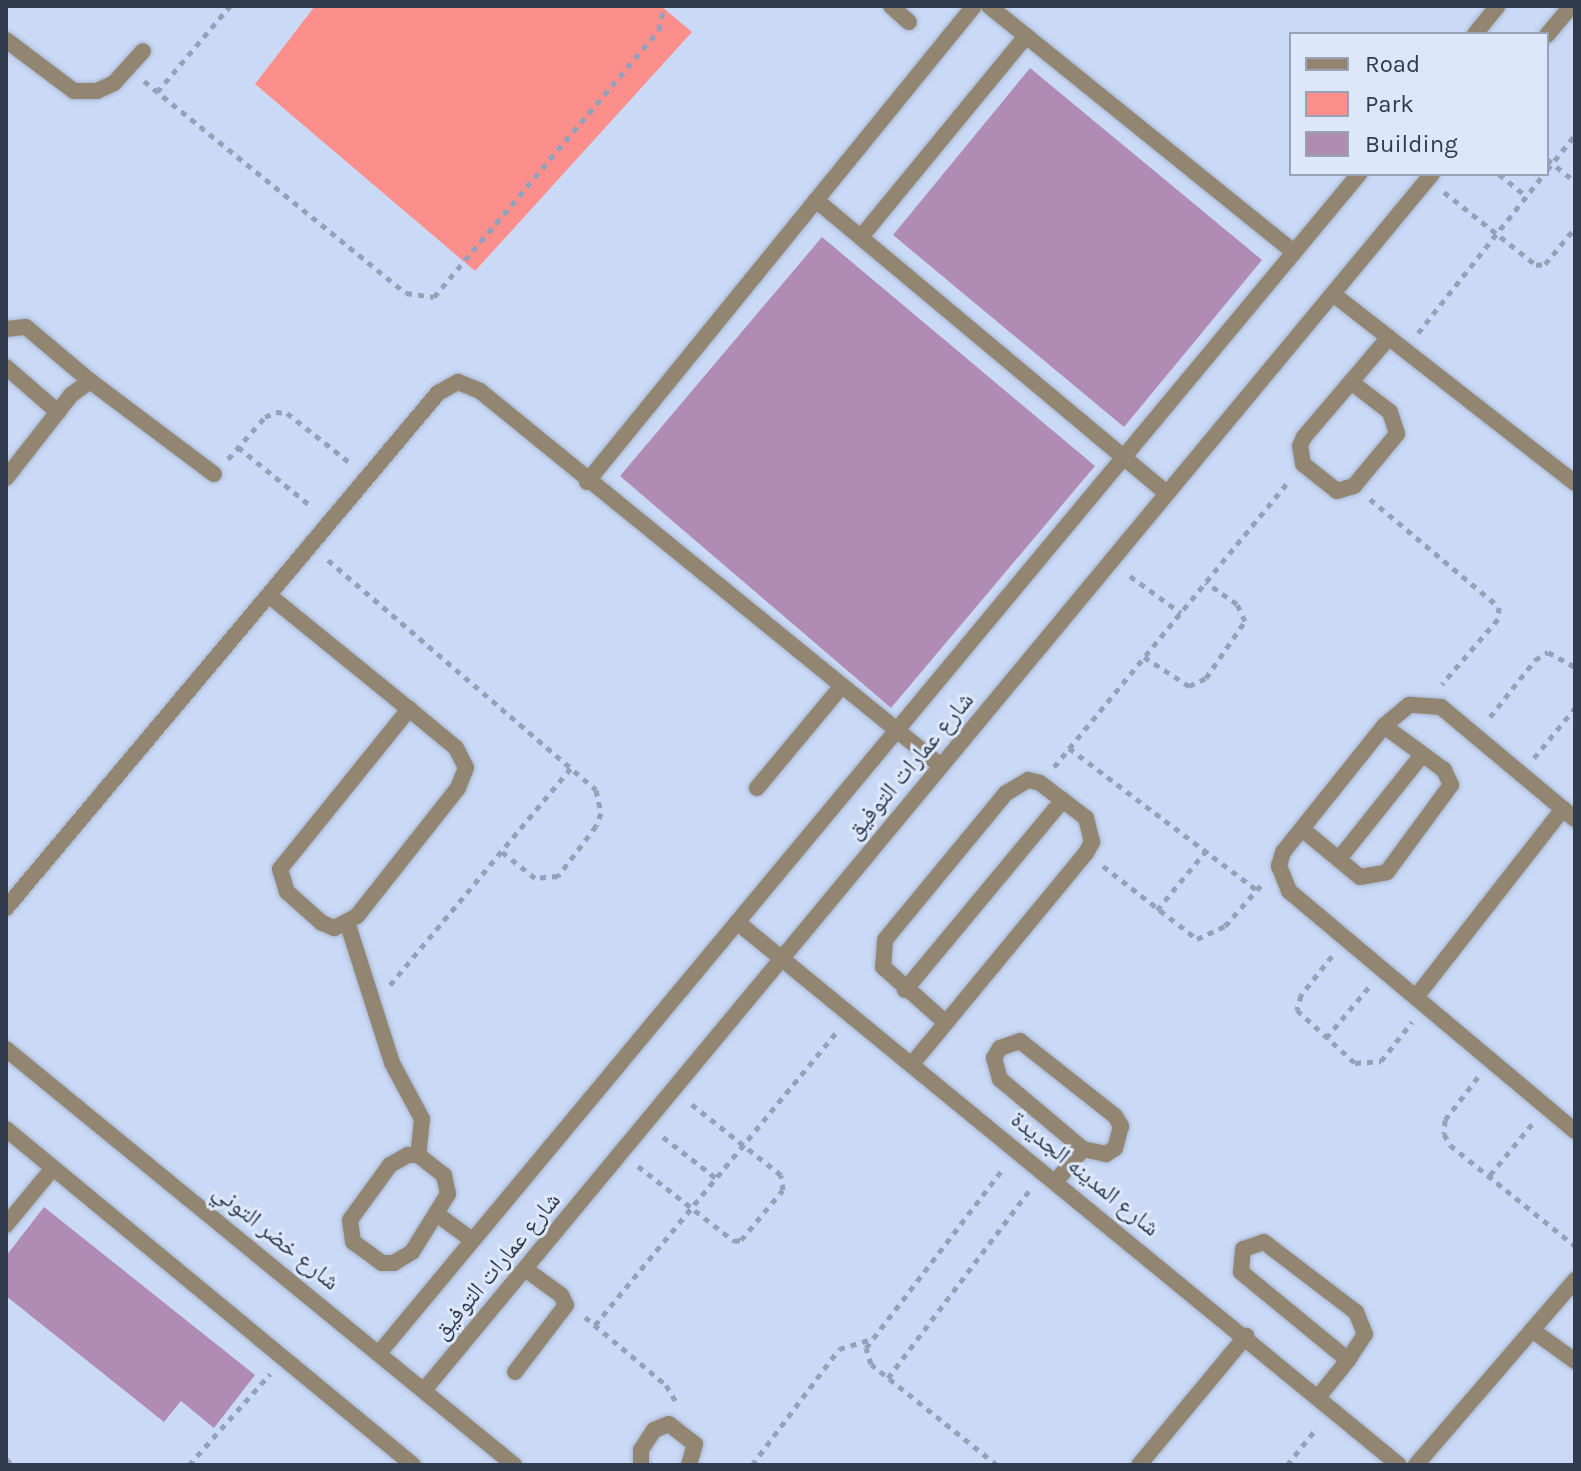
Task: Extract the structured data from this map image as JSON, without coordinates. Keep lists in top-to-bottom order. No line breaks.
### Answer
{"streets":{"street":["شارع عمارات التوفيق","شارع المدينه الجديدة","شارع خضر التوني"]},"crossings":[["شارع عمارات التوفيق","شارع المدينه الجديدة"],["شارع عمارات التوفيق","شارع خضر التوني"]],"legend":["Road","Park","Building"]}
